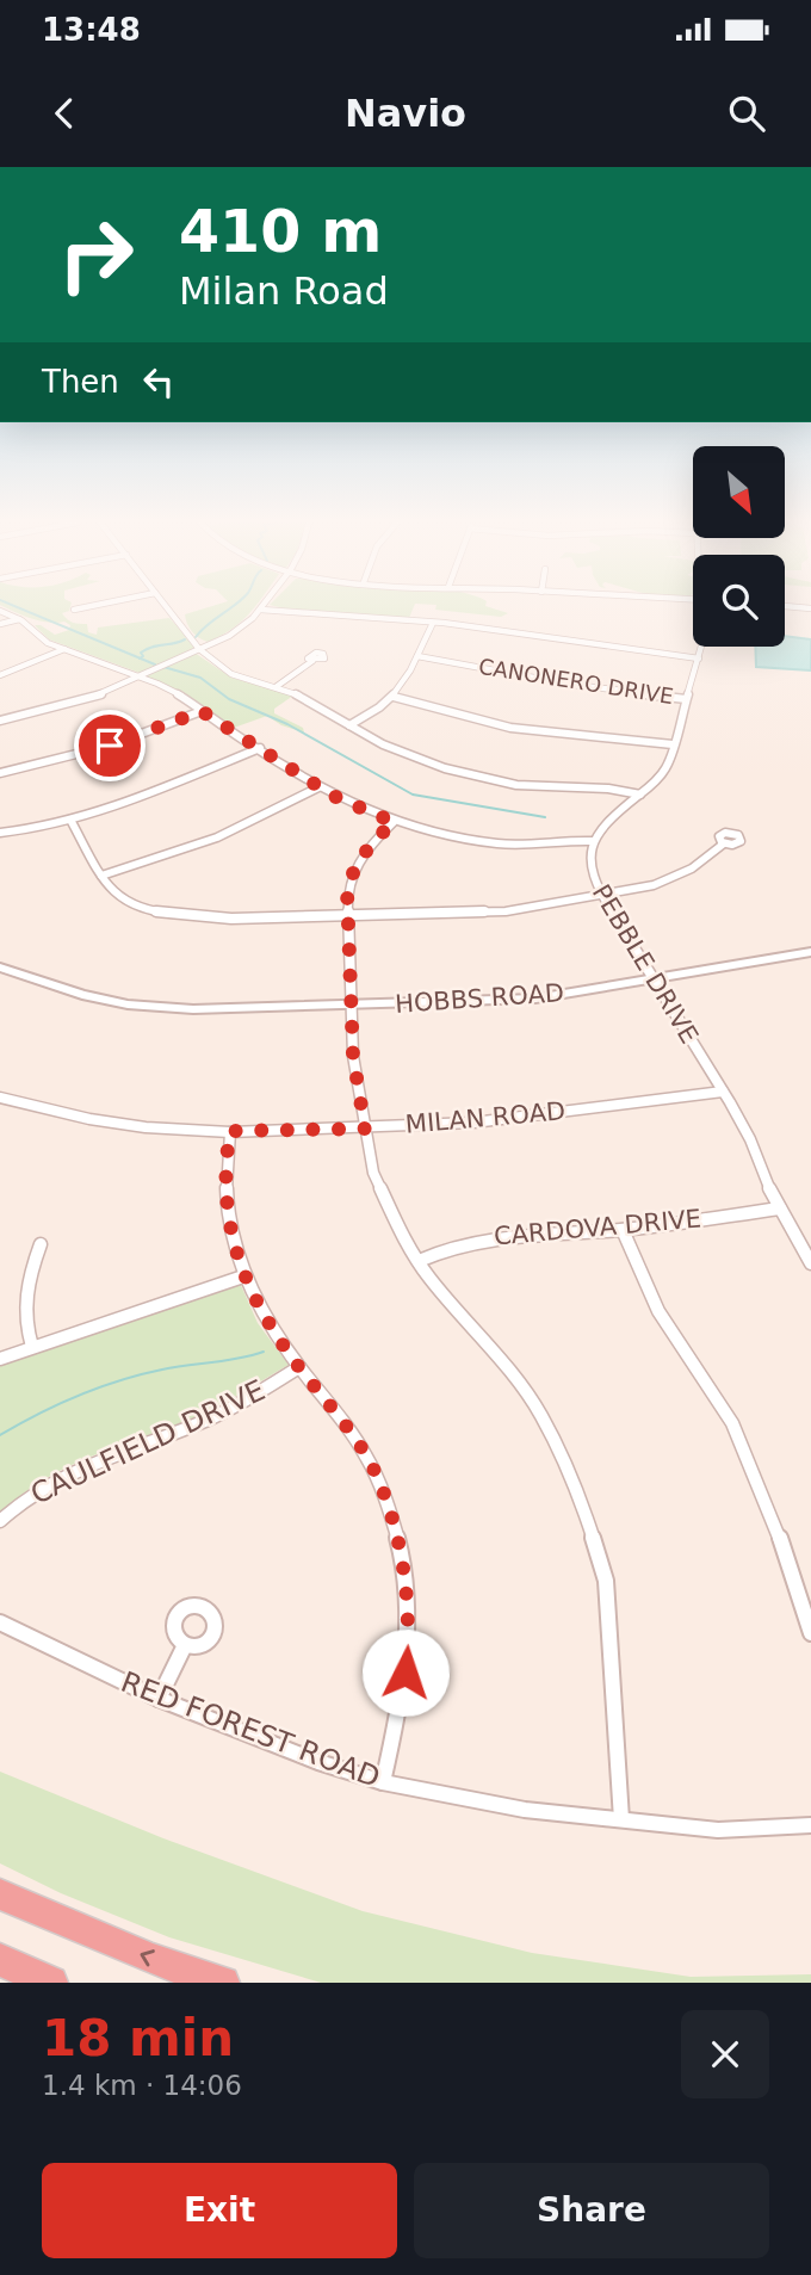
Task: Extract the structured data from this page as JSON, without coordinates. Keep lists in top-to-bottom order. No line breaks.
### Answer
{"streets":{"street":["CANONERO DRIVE","PEBBLE DRIVE","HOBBS ROAD","MILAN ROAD","CARDOVA DRIVE","CAULFIELD DRIVE","RED FOREST ROAD"]},"crossings":[["PEBBLE DRIVE","HOBBS ROAD"],["PEBBLE DRIVE","MILAN ROAD"],["PEBBLE DRIVE","CARDOVA DRIVE"]],"north":"bottom right","page":{"status":"13:48","header":"Navio","turn":["410 m","Milan Road"],"then":"Then","heading":["18 min","1.4 km · 14:06"],"buttons":["Exit","Share"]}}
